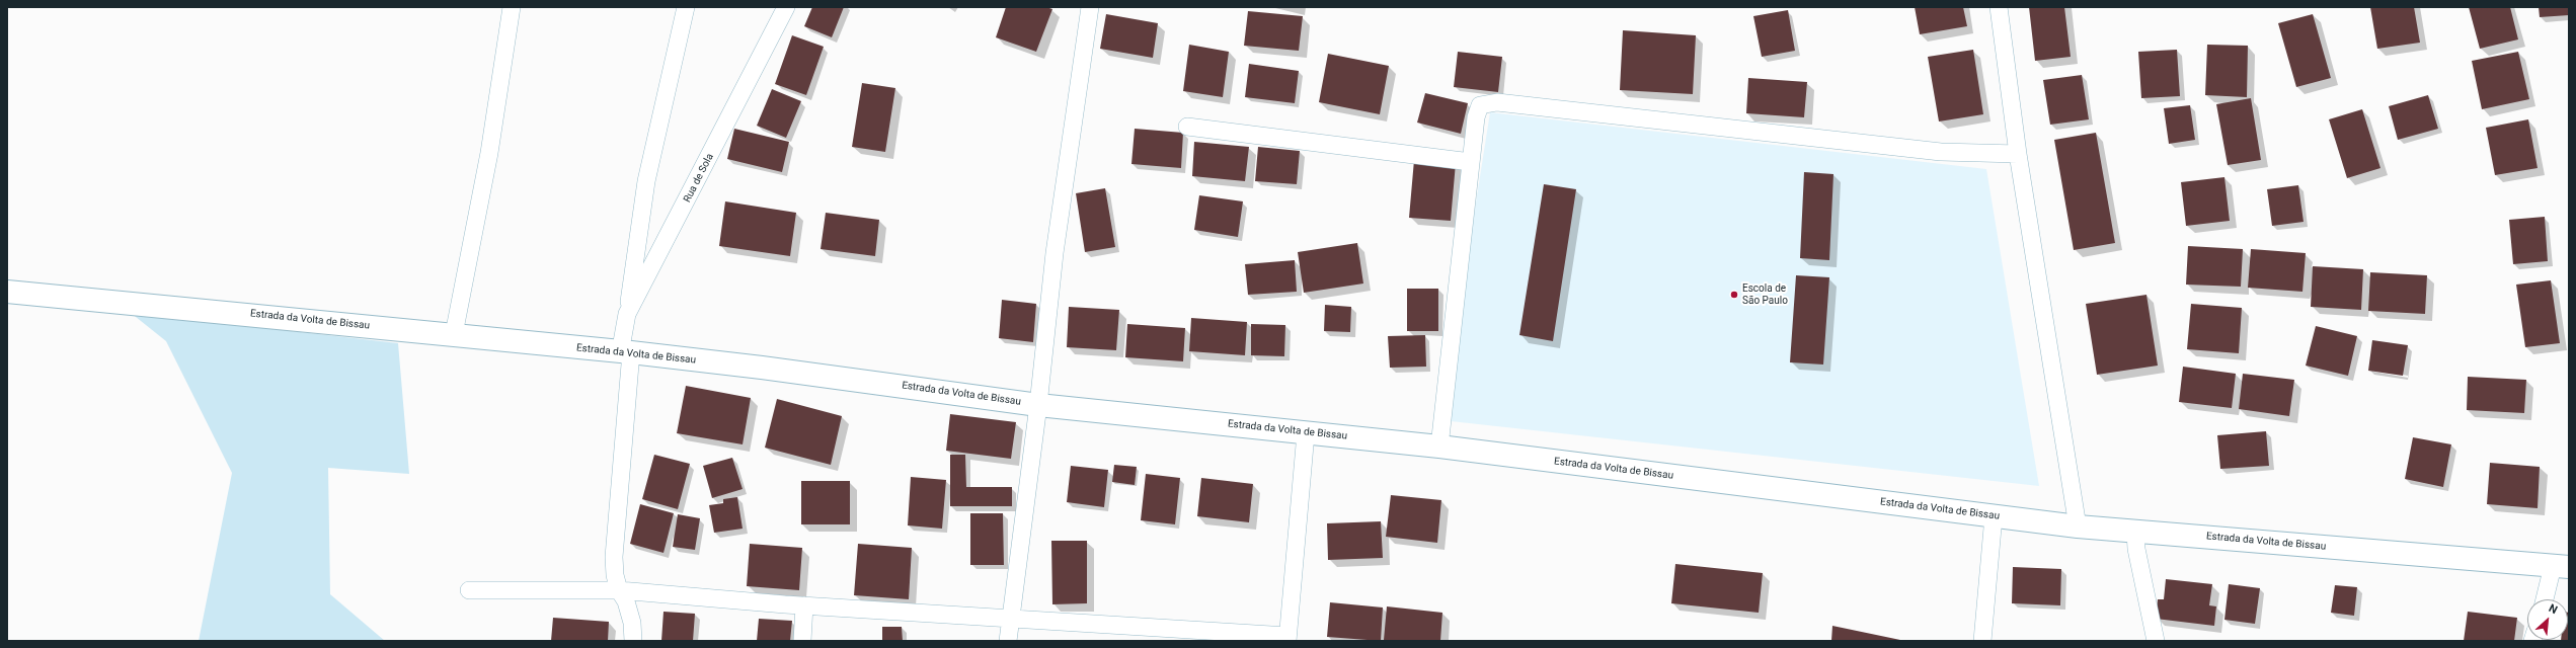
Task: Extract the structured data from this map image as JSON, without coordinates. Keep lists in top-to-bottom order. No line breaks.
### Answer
{"streets":{"main road":["Estrada da Volta de Bissau"],"street":["Rua de Sola"]},"crossings":[["Rua de Sola","Estrada da Volta de Bissau"]],"places":["Escola de São Paulo"],"north":"top right"}
